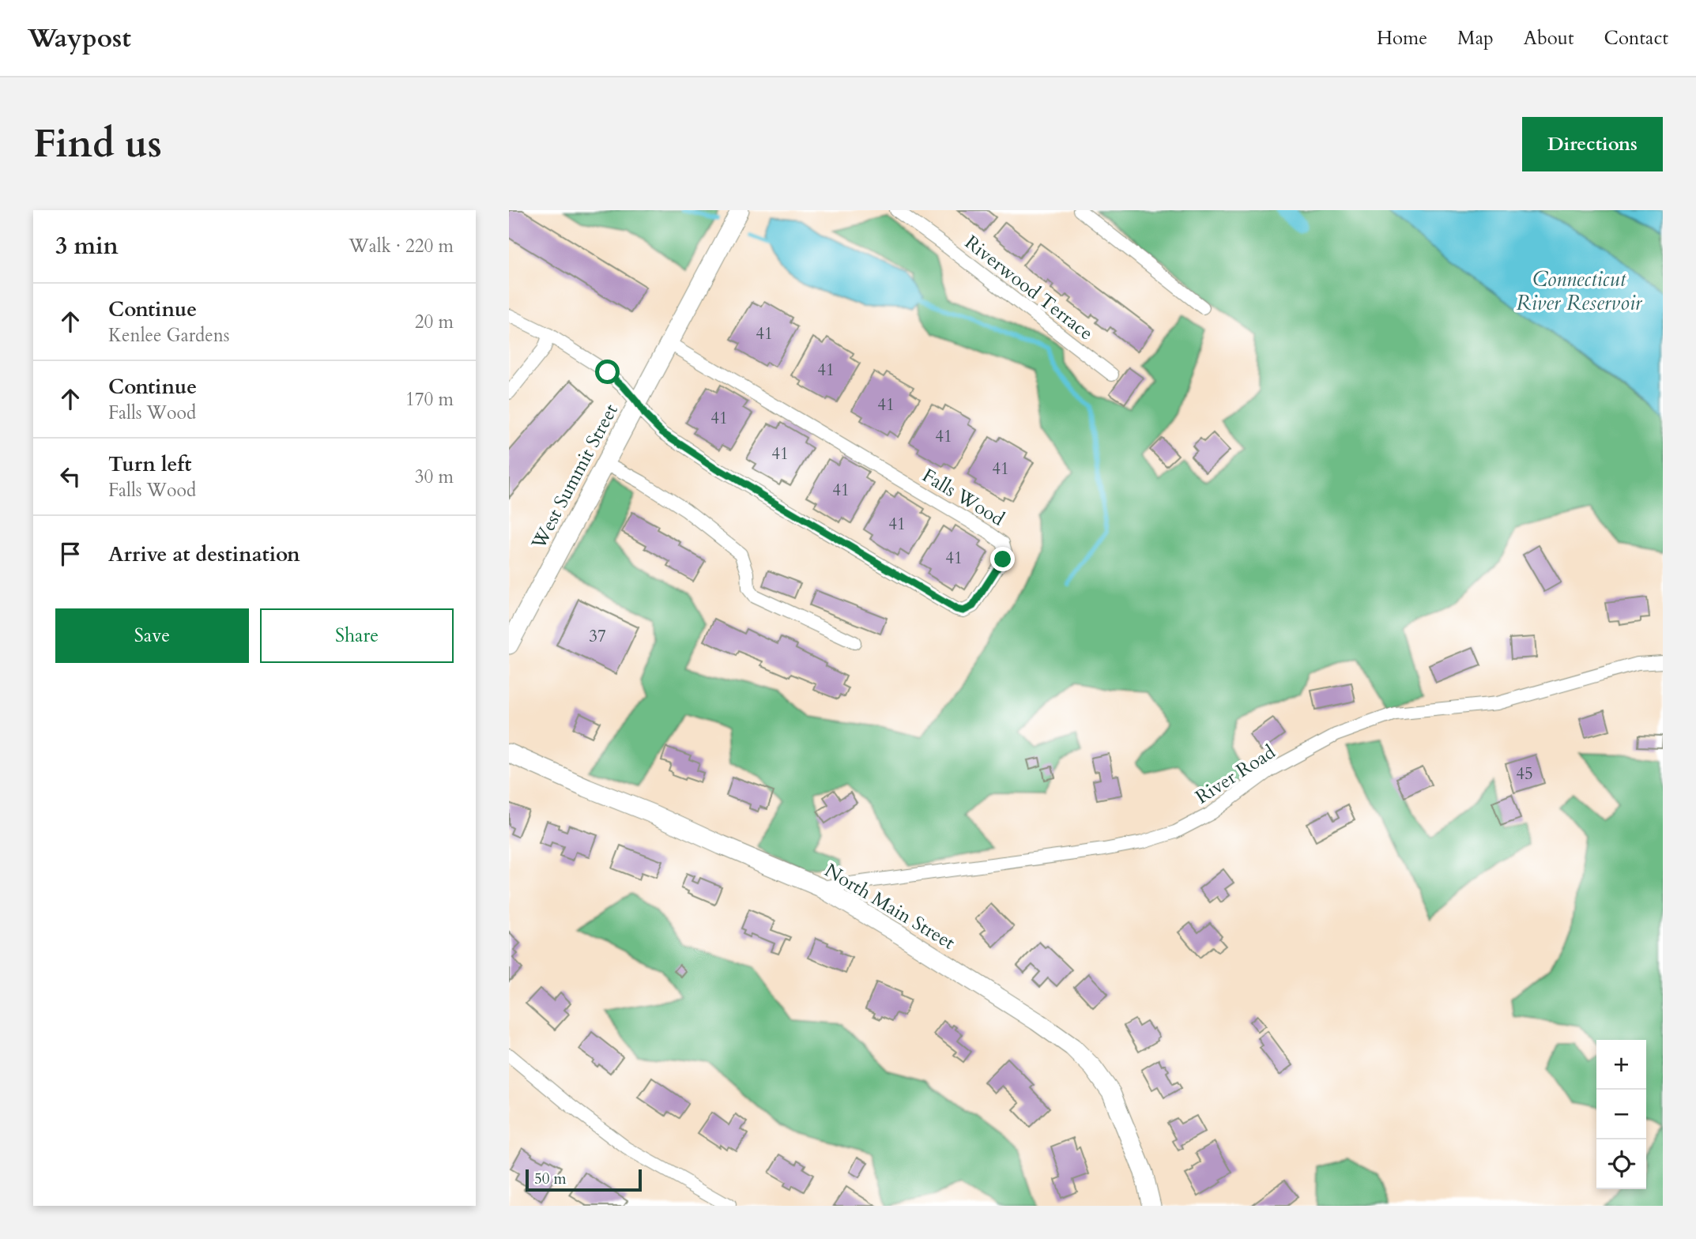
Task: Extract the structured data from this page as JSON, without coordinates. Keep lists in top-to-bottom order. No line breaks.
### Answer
{"streets":{"street":["Riverwood Terrace","West Summit Street","Falls Wood","River Road","North Main Street"]},"crossings":[["West Summit Street","Falls Wood"],["River Road","North Main Street"]],"water":["Connecticut River Reservoir"],"house_numbers":["41","41","41","41","41","41","41","41","41","41","37","45"],"scale_bar":"50 m","page":{"header":"Waypost","nav":["Home","Map","About","Contact"],"buttons":["Directions",["Save","Share"]],"title":"Find us","heading":["3 min","Walk · 220 m"],"list":[["Continue","Kenlee Gardens","20 m"],["Continue","Falls Wood","170 m"],["Turn left","Falls Wood","30 m"],"Arrive at destination"],"map_buttons":["+","−"],"scale":"50 m"}}
